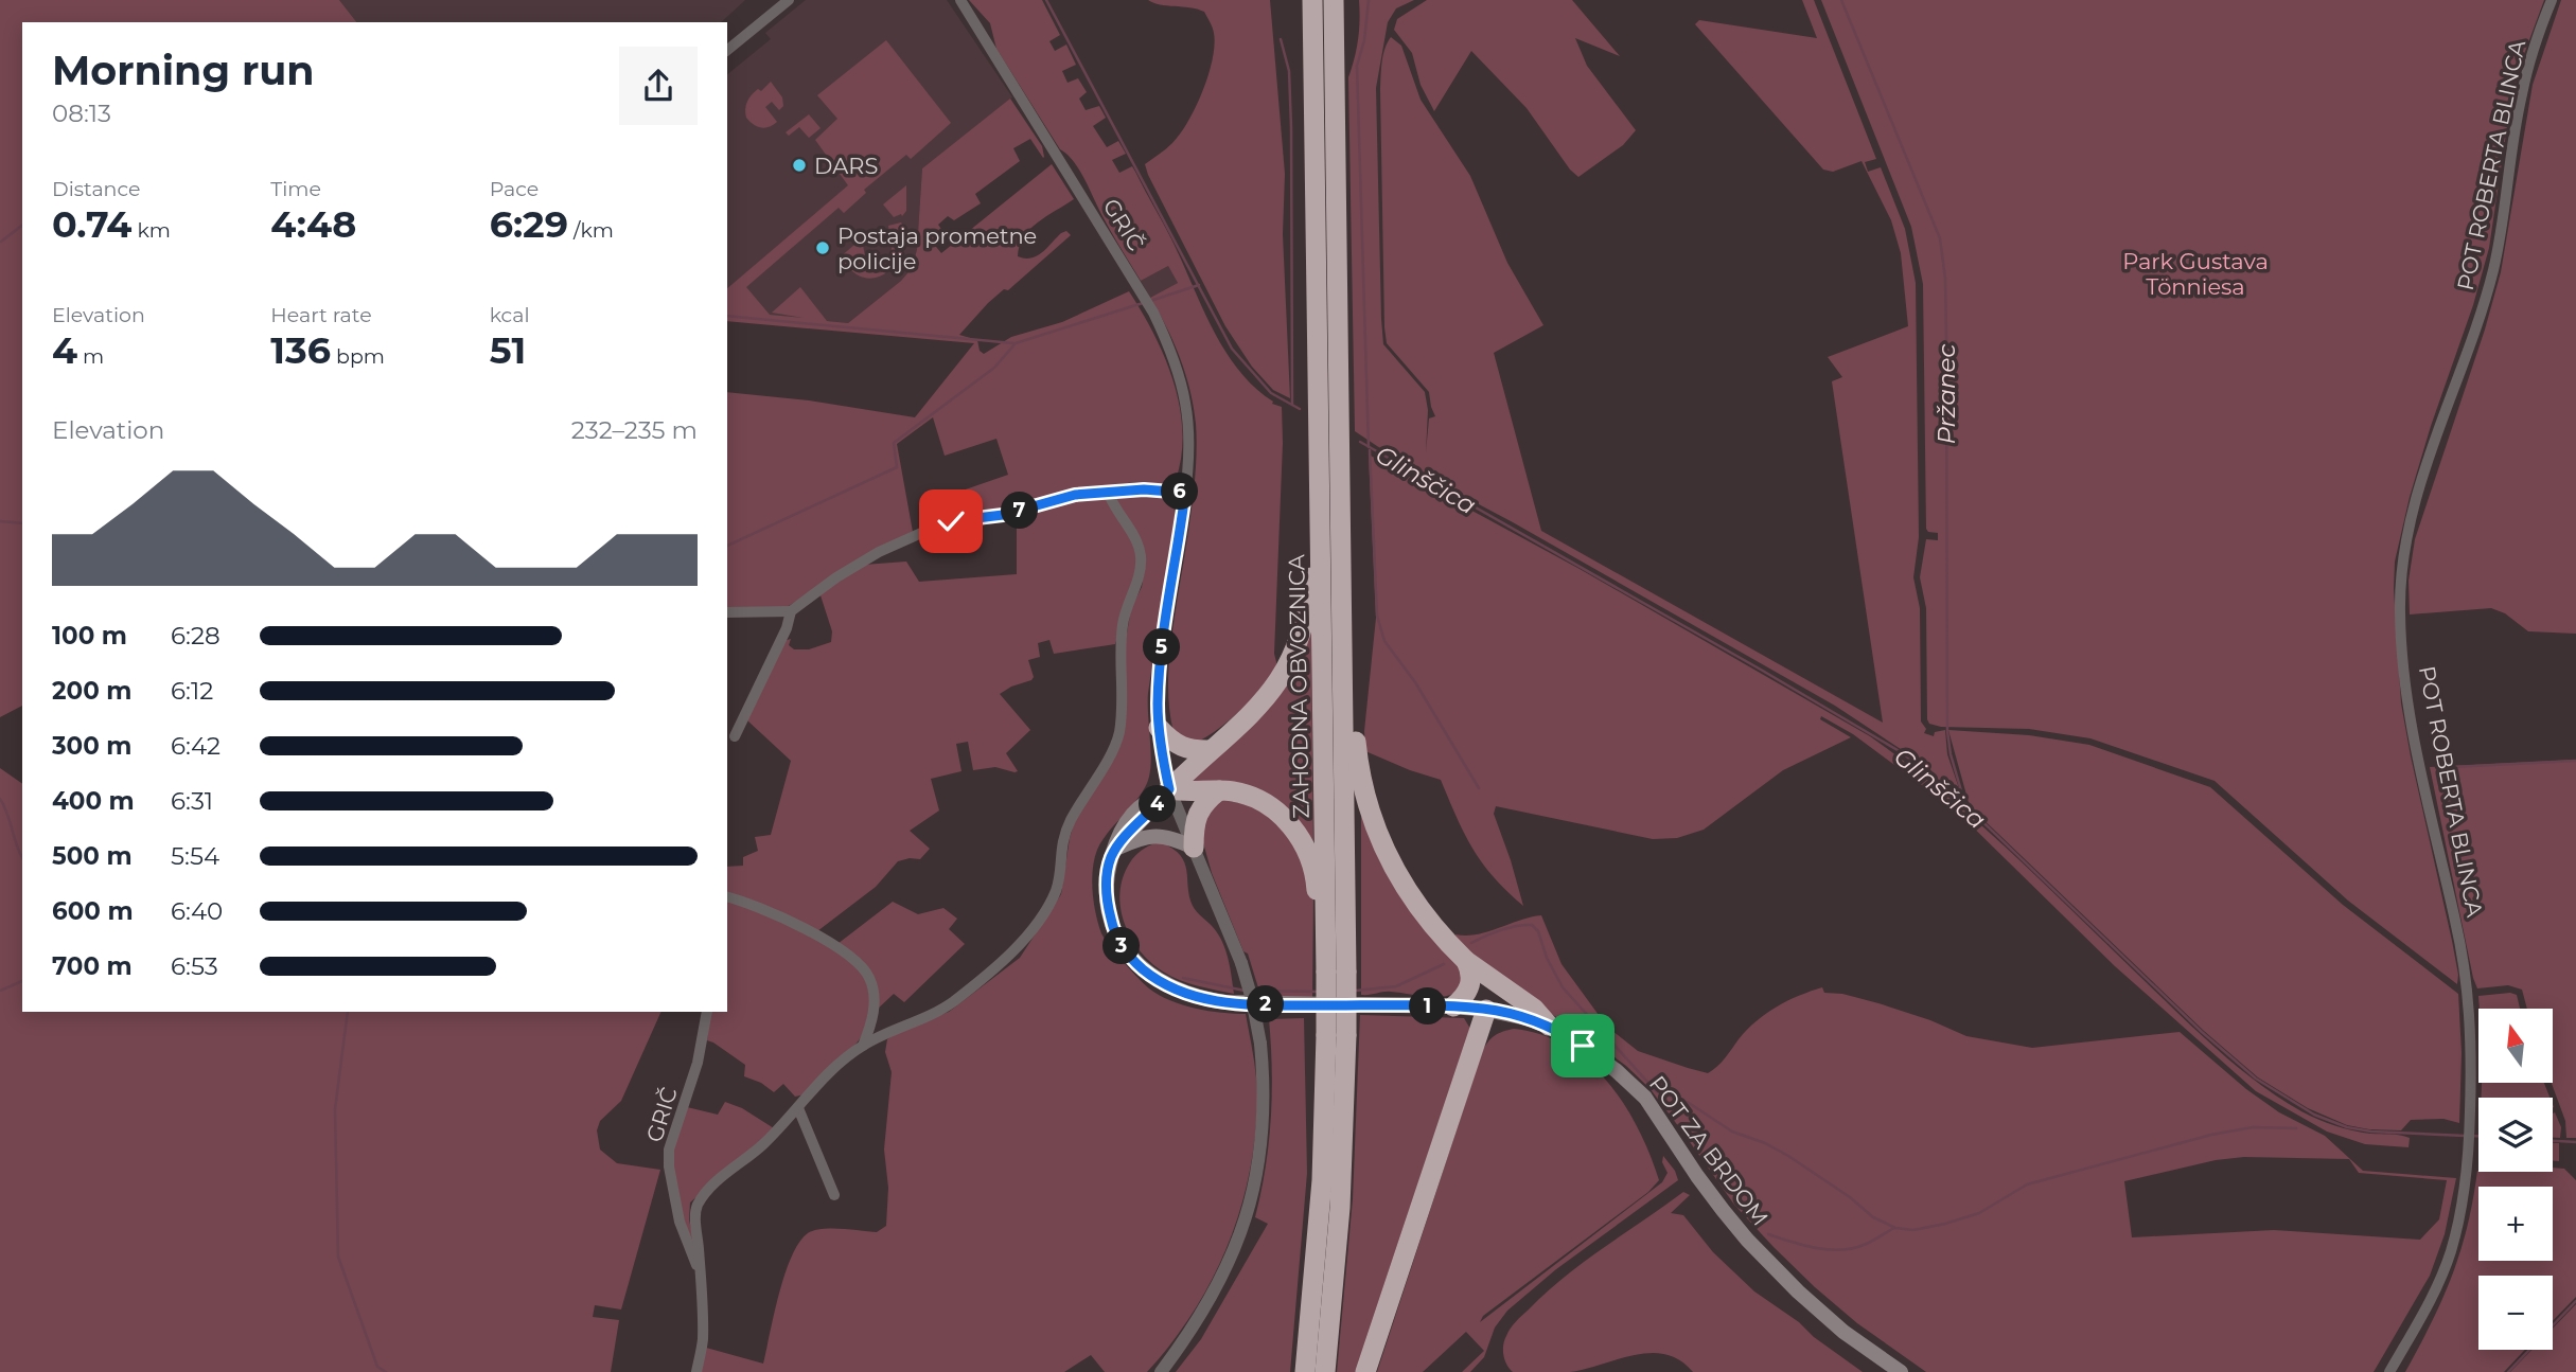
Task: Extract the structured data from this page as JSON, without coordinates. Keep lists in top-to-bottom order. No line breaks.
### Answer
{"streets":{"highway":["ZAHODNA OBVOZNICA"],"main road":["POT ZA BRDOM"],"street":["POT ROBERTA BLINCA","GRIČ"]},"water":["Pržanec","Glinščica"],"parks":["Park Gustava Tönniesa"],"places":["DARS","Postaja prometne policije"],"north":"top","page":{"heading":["Morning run","08:13"],"stats":[["Distance","0.74 km"],["Time","4:48"],["Pace","6:29 /km"],["Elevation","4 m"],["Heart rate","136 bpm"],["kcal","51"]],"chart":["Elevation","232–235 m"],"pins":["6","7","5","4","3","2","1"],"list":[{"name":"100 m","note":"6:28"},{"name":"200 m","note":"6:12"},{"name":"300 m","note":"6:42"},{"name":"400 m","note":"6:31"},{"name":"500 m","note":"5:54"},{"name":"600 m","note":"6:40"},{"name":"700 m","note":"6:53"}],"map_buttons":["+","−"]}}
